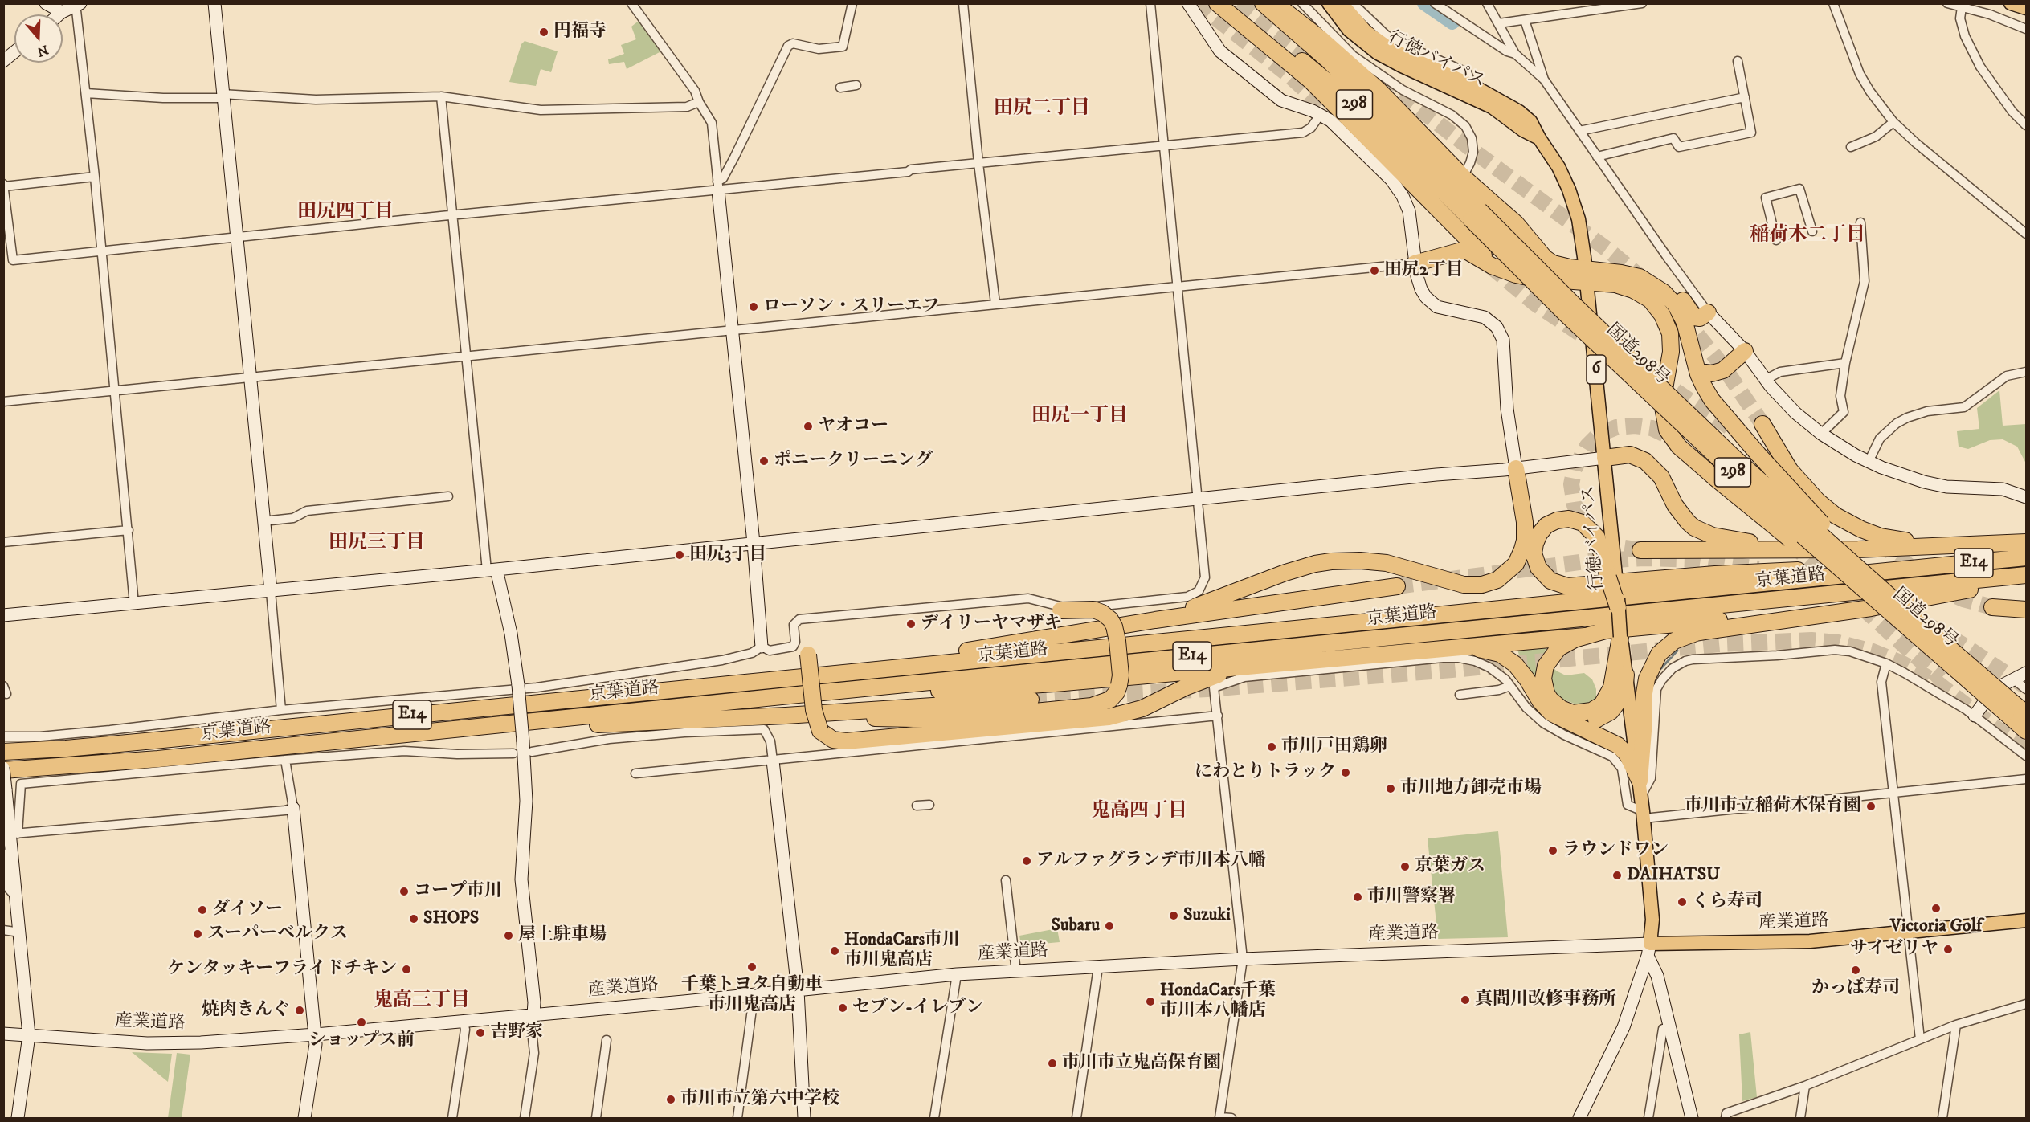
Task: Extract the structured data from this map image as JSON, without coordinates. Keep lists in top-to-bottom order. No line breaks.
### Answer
{"streets":{"highway":["298","国道298号","E14","京葉道路"],"main road":["行徳バイパス","6","産業道路"]},"crossings":[["行徳バイパス","298"],["行徳バイパス","産業道路"],["298","国道298号"]],"districts":["田尻二丁目","田尻四丁目","稲荷木二丁目","田尻一丁目","田尻三丁目","鬼高四丁目","鬼高三丁目"],"places":["円福寺","田尻2丁目","ローソン・スリーエフ","ヤオコー","ポニークリーニング","田尻3丁目","デイリーヤマザキ","市川戸田鶏卵","にわとりトラック","市川地方卸売市場","市川市立稲荷木保育園","ラウンドワン","アルファグランデ市川本八幡","京葉ガス","DAIHATSU","コープ市川","市川警察署","くら寿司","Victoria Golf","ダイソー","Suzuki","SHOPS","Subaru","スーパーベルクス","屋上駐車場","サイゼリヤ","HondaCars市川 市川鬼高店","千葉トヨタ自動車 市川鬼高店","ケンタッキーフライドチキン","かっぱ寿司","真間川改修事務所","HondaCars千葉 市川本八幡店","セブン-イレブン","焼肉きんぐ","ショップス前","吉野家","市川市立鬼高保育園","市川市立第六中学校"],"north":"bottom"}
